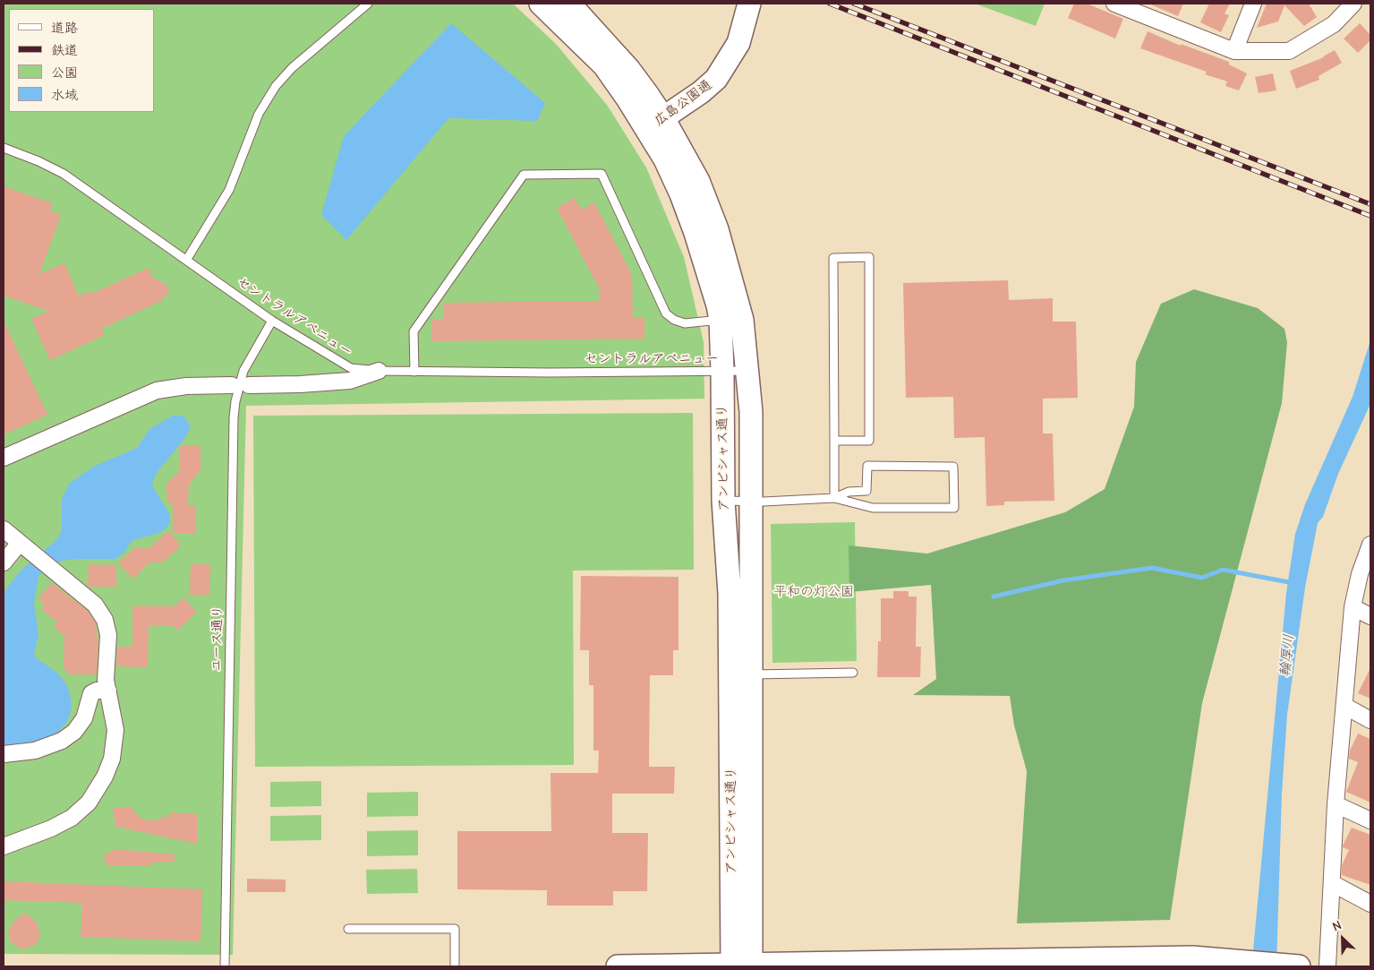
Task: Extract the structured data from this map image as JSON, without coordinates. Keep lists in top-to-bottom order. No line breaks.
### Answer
{"streets":{"street":["広島公園通","アンビシャス通り"],"lane":["セントラルアベニュー","ユース通り"]},"crossings":[["広島公園通","アンビシャス通り"],["セントラルアベニュー","アンビシャス通り"],["セントラルアベニュー","ユース通り"]],"water":["輪厚川"],"parks":["平和の灯公園"],"legend":["道路","鉄道","公園","水域"],"north":"top left"}
